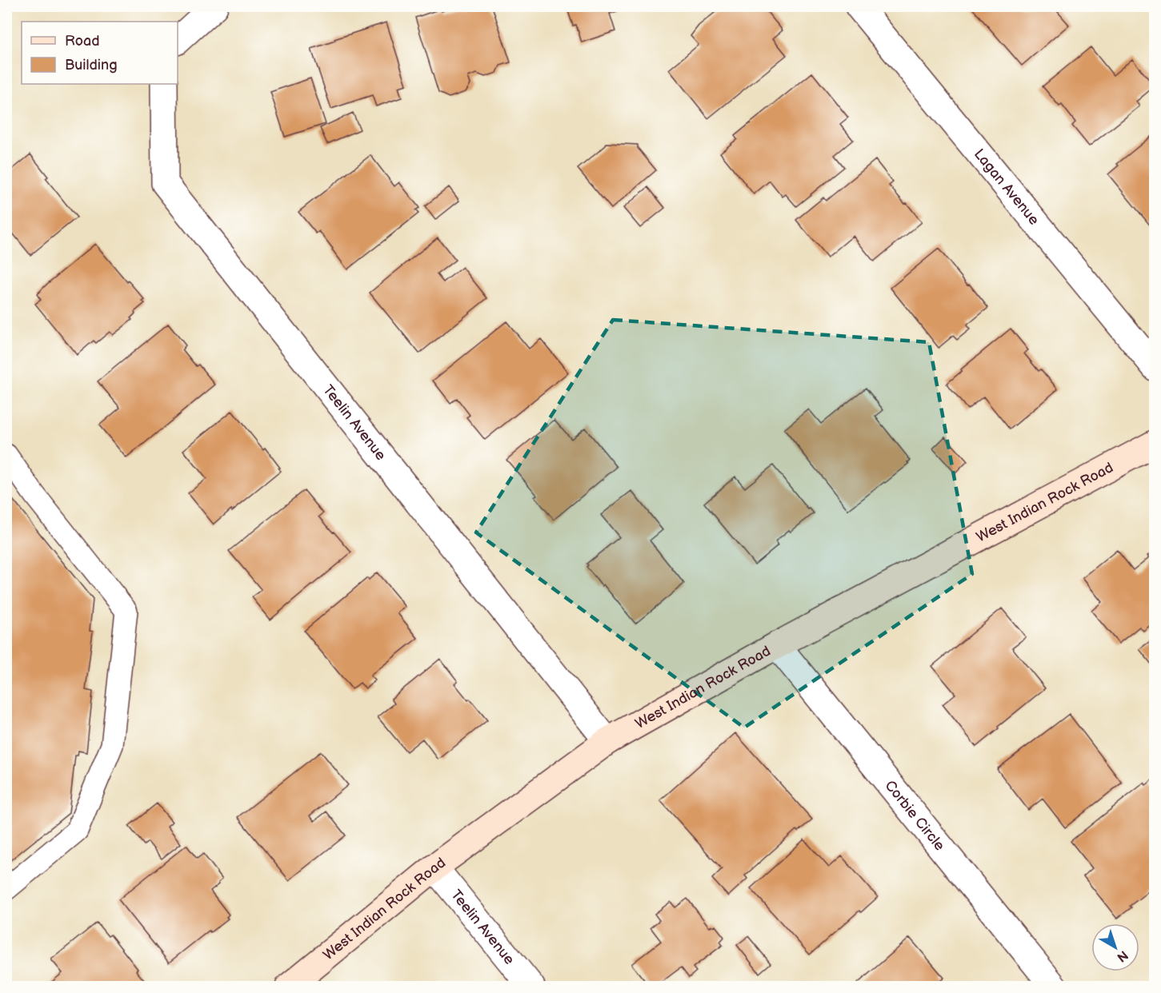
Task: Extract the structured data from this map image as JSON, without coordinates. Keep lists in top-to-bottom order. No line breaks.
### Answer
{"streets":{"street":["Lagan Avenue","Teelin Avenue","West Indian Rock Road","Corbie Circle"]},"crossings":[["Teelin Avenue","West Indian Rock Road"],["West Indian Rock Road","Corbie Circle"]],"legend":["Road","Building"],"north":"bottom right"}
